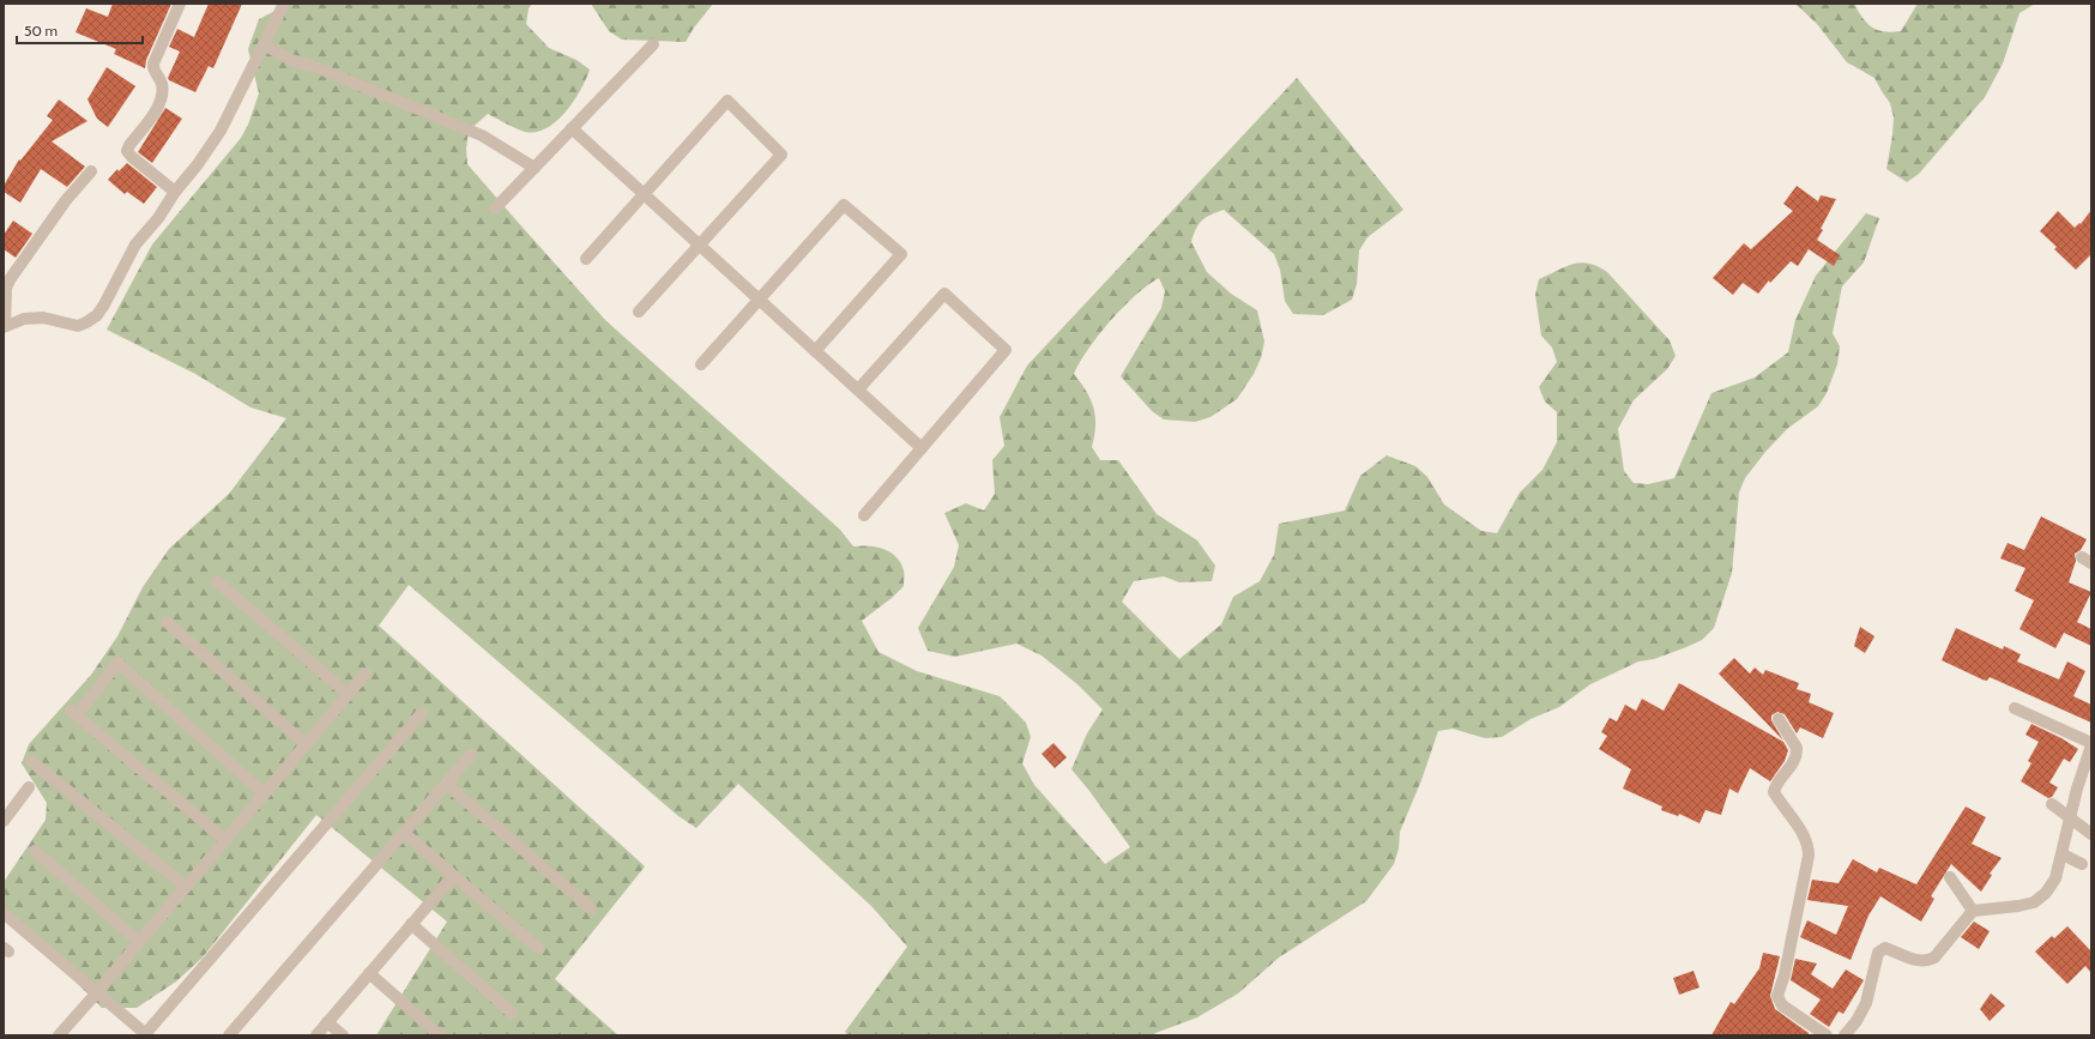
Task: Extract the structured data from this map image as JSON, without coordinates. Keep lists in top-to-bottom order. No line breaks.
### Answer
{"scale_bar":"50 m"}
